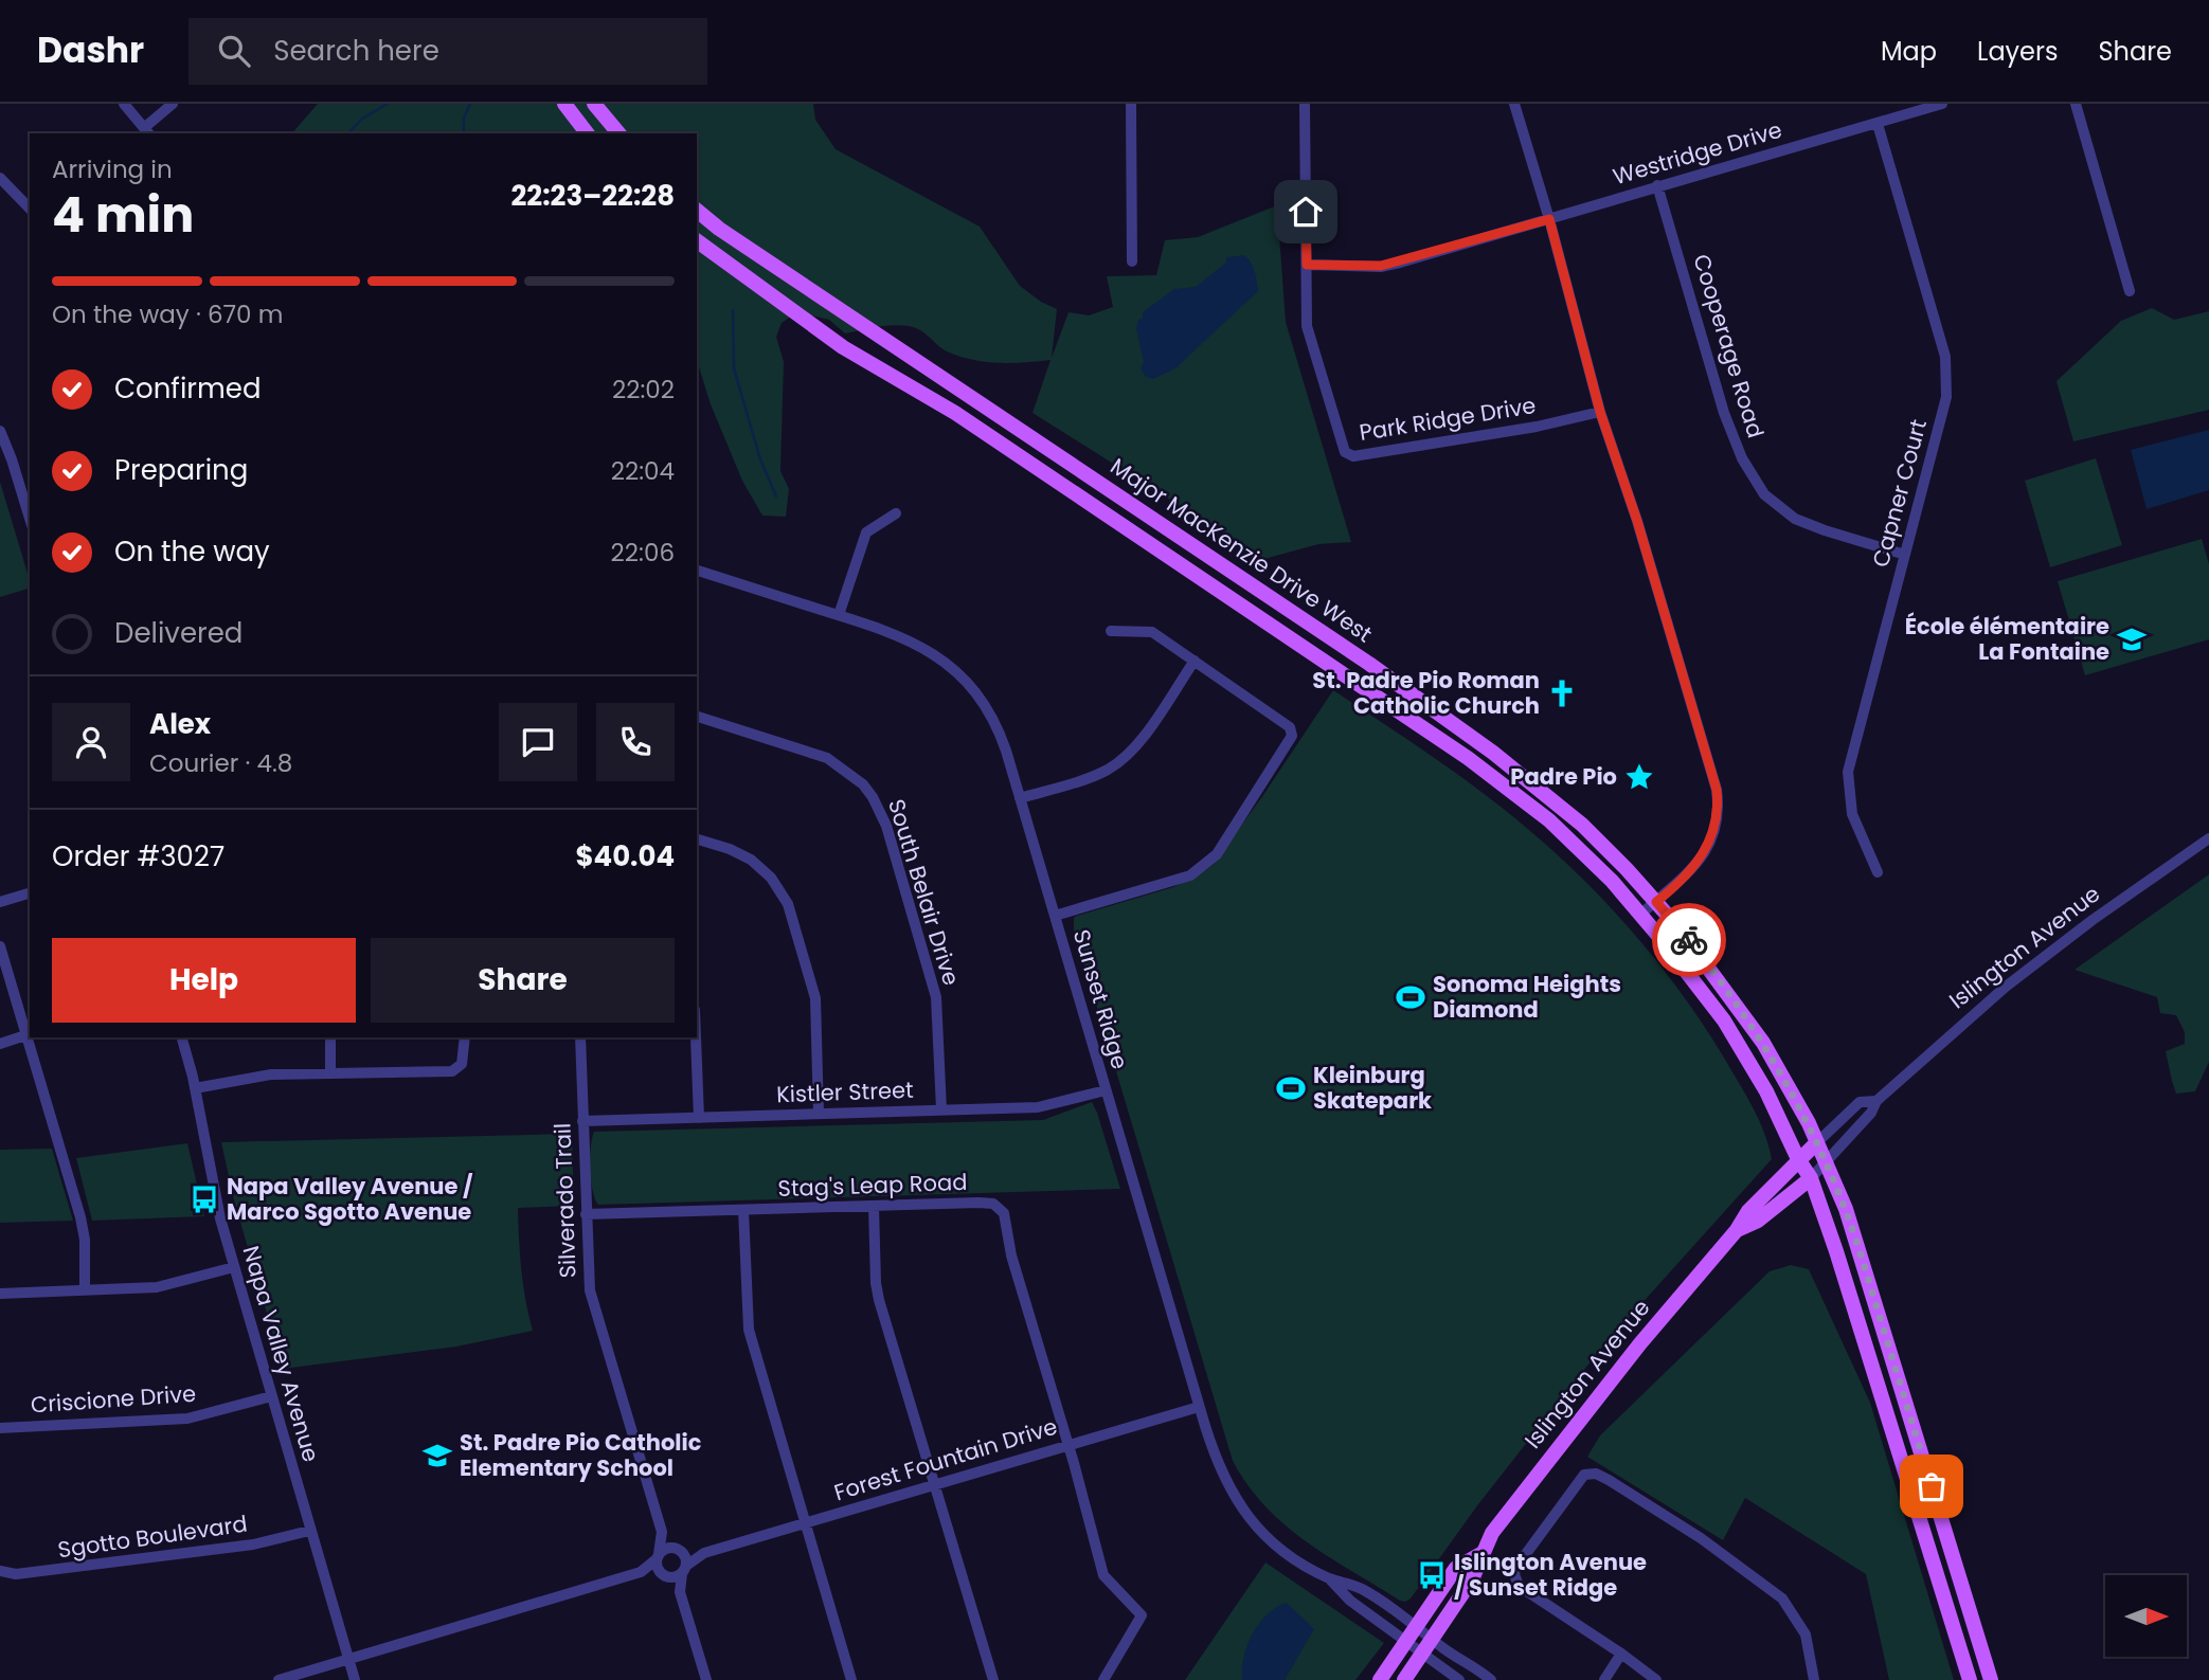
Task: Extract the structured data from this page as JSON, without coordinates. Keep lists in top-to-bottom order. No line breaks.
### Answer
{"streets":{"main road":["Major MacKenzie Drive West","Islington Avenue"],"street":["Westridge Drive","Cooperage Road","Park Ridge Drive","Capner Court","South Belair Drive","Sunset Ridge","Kistler Street","Stag's Leap Road","Silverado Trail","Napa Valley Avenue","Criscione Drive","Forest Fountain Drive","Sgotto Boulevard"]},"crossings":[["Westridge Drive","Cooperage Road"],["Westridge Drive","Park Ridge Drive"],["Westridge Drive","Capner Court"],["Cooperage Road","Capner Court"],["Major MacKenzie Drive West","Islington Avenue"],["South Belair Drive","Kistler Street"],["Islington Avenue","Sunset Ridge"],["Sunset Ridge","Kistler Street"],["Sunset Ridge","Forest Fountain Drive"],["Kistler Street","Silverado Trail"],["Stag's Leap Road","Silverado Trail"],["Stag's Leap Road","Forest Fountain Drive"],["Silverado Trail","Forest Fountain Drive"],["Napa Valley Avenue","Criscione Drive"],["Napa Valley Avenue","Sgotto Boulevard"]],"places":{"school or university":["École élémentaire La Fontaine","St. Padre Pio Catholic Elementary School"],"church":["St. Padre Pio Roman Catholic Church"],"place":["Padre Pio"],"sports":["Sonoma Heights Diamond","Kleinburg Skatepark"],"bus stop":["Napa Valley Avenue / Marco Sgotto Avenue","Islington Avenue / Sunset Ridge"]},"north":"right","page":{"header":"Dashr","search":"Search here","nav":["Map","Layers","Share"],"heading":["4 min","Arriving in","22:23–22:28"],"panel":["Alex","Courier · 4.8","Order #3027","$40.04"],"bar":"On the way · 670 m","list":[["Confirmed","22:02"],["Preparing","22:04"],["On the way","22:06"],"Delivered"],"buttons":["Help","Share"]}}
